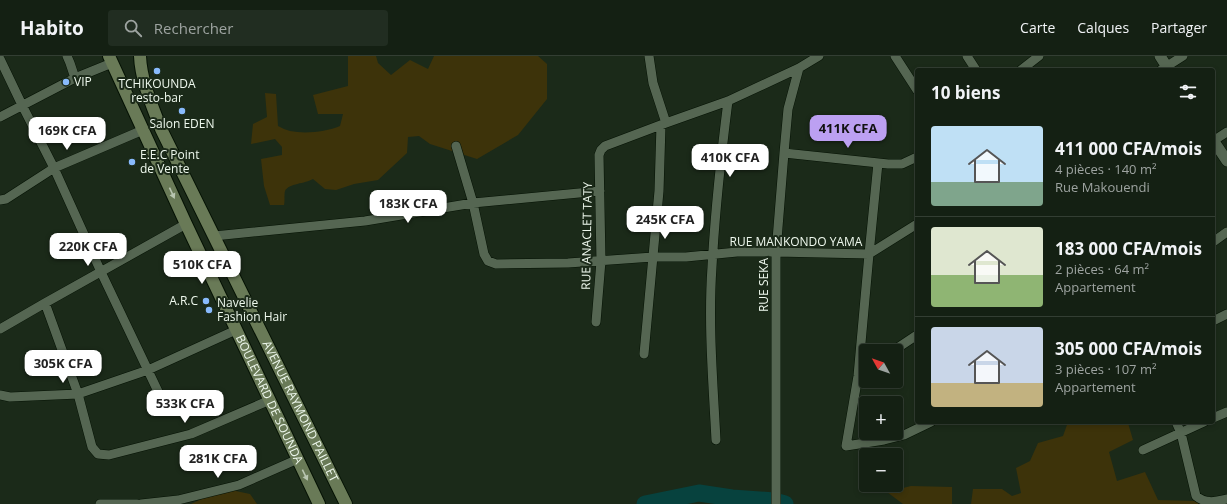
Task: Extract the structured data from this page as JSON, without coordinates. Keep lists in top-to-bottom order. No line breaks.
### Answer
{"streets":{"main road":["BOULEVARD DE SOUNDA","AVENUE RAYMOND PAILLET"],"street":["RUE ANACLET TATY","RUE MANKONDO YAMA","RUE SEKA"]},"crossings":[["RUE ANACLET TATY","RUE MANKONDO YAMA"],["RUE MANKONDO YAMA","RUE SEKA"]],"places":["TCHIKOUNDA resto-bar","VIP","Salon EDEN","E.E.C Point de Vente","A.R.C","Navelie Fashion Hair"],"north":"top left","page":{"header":"Habito","search":"Rechercher","nav":["Carte","Calques","Partager"],"heading":"10 biens","price":["411K CFA","169K CFA","410K CFA","183K CFA","245K CFA","220K CFA","510K CFA","305K CFA","533K CFA","281K CFA"],"list":[{"name":"411 000 CFA/mois","note":"4 pièces · 140 m² · Rue Makouendi"},{"name":"183 000 CFA/mois","note":"2 pièces · 64 m² · Appartement"},{"name":"305 000 CFA/mois","note":"3 pièces · 107 m² · Appartement"}],"map_buttons":["+","−"]}}
